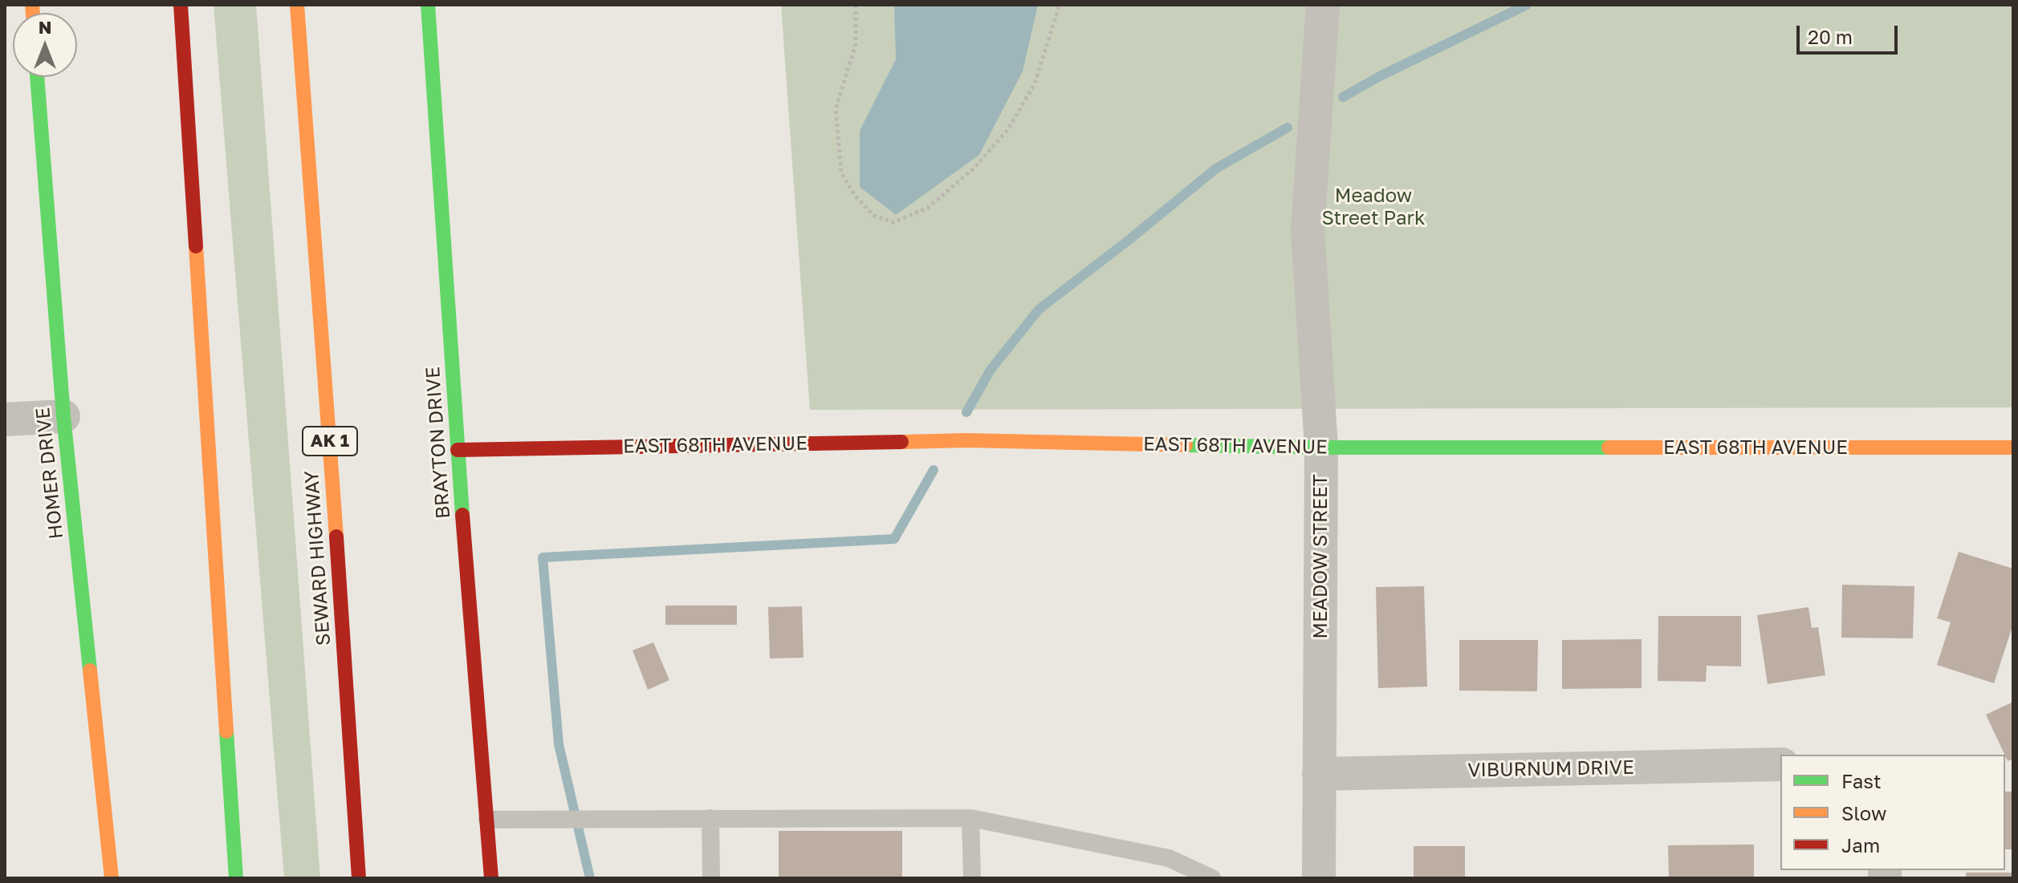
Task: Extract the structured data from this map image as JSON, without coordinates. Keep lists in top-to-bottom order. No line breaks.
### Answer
{"streets":{"main road":["AK 1","BRAYTON DRIVE","EAST 68TH AVENUE","HOMER DRIVE","SEWARD HIGHWAY"],"street":["MEADOW STREET","VIBURNUM DRIVE"]},"crossings":[["BRAYTON DRIVE","EAST 68TH AVENUE"],["EAST 68TH AVENUE","MEADOW STREET"],["MEADOW STREET","VIBURNUM DRIVE"]],"parks":["Meadow Street Park"],"legend":["Fast","Slow","Jam"],"scale_bar":"20 m","north":"top"}
